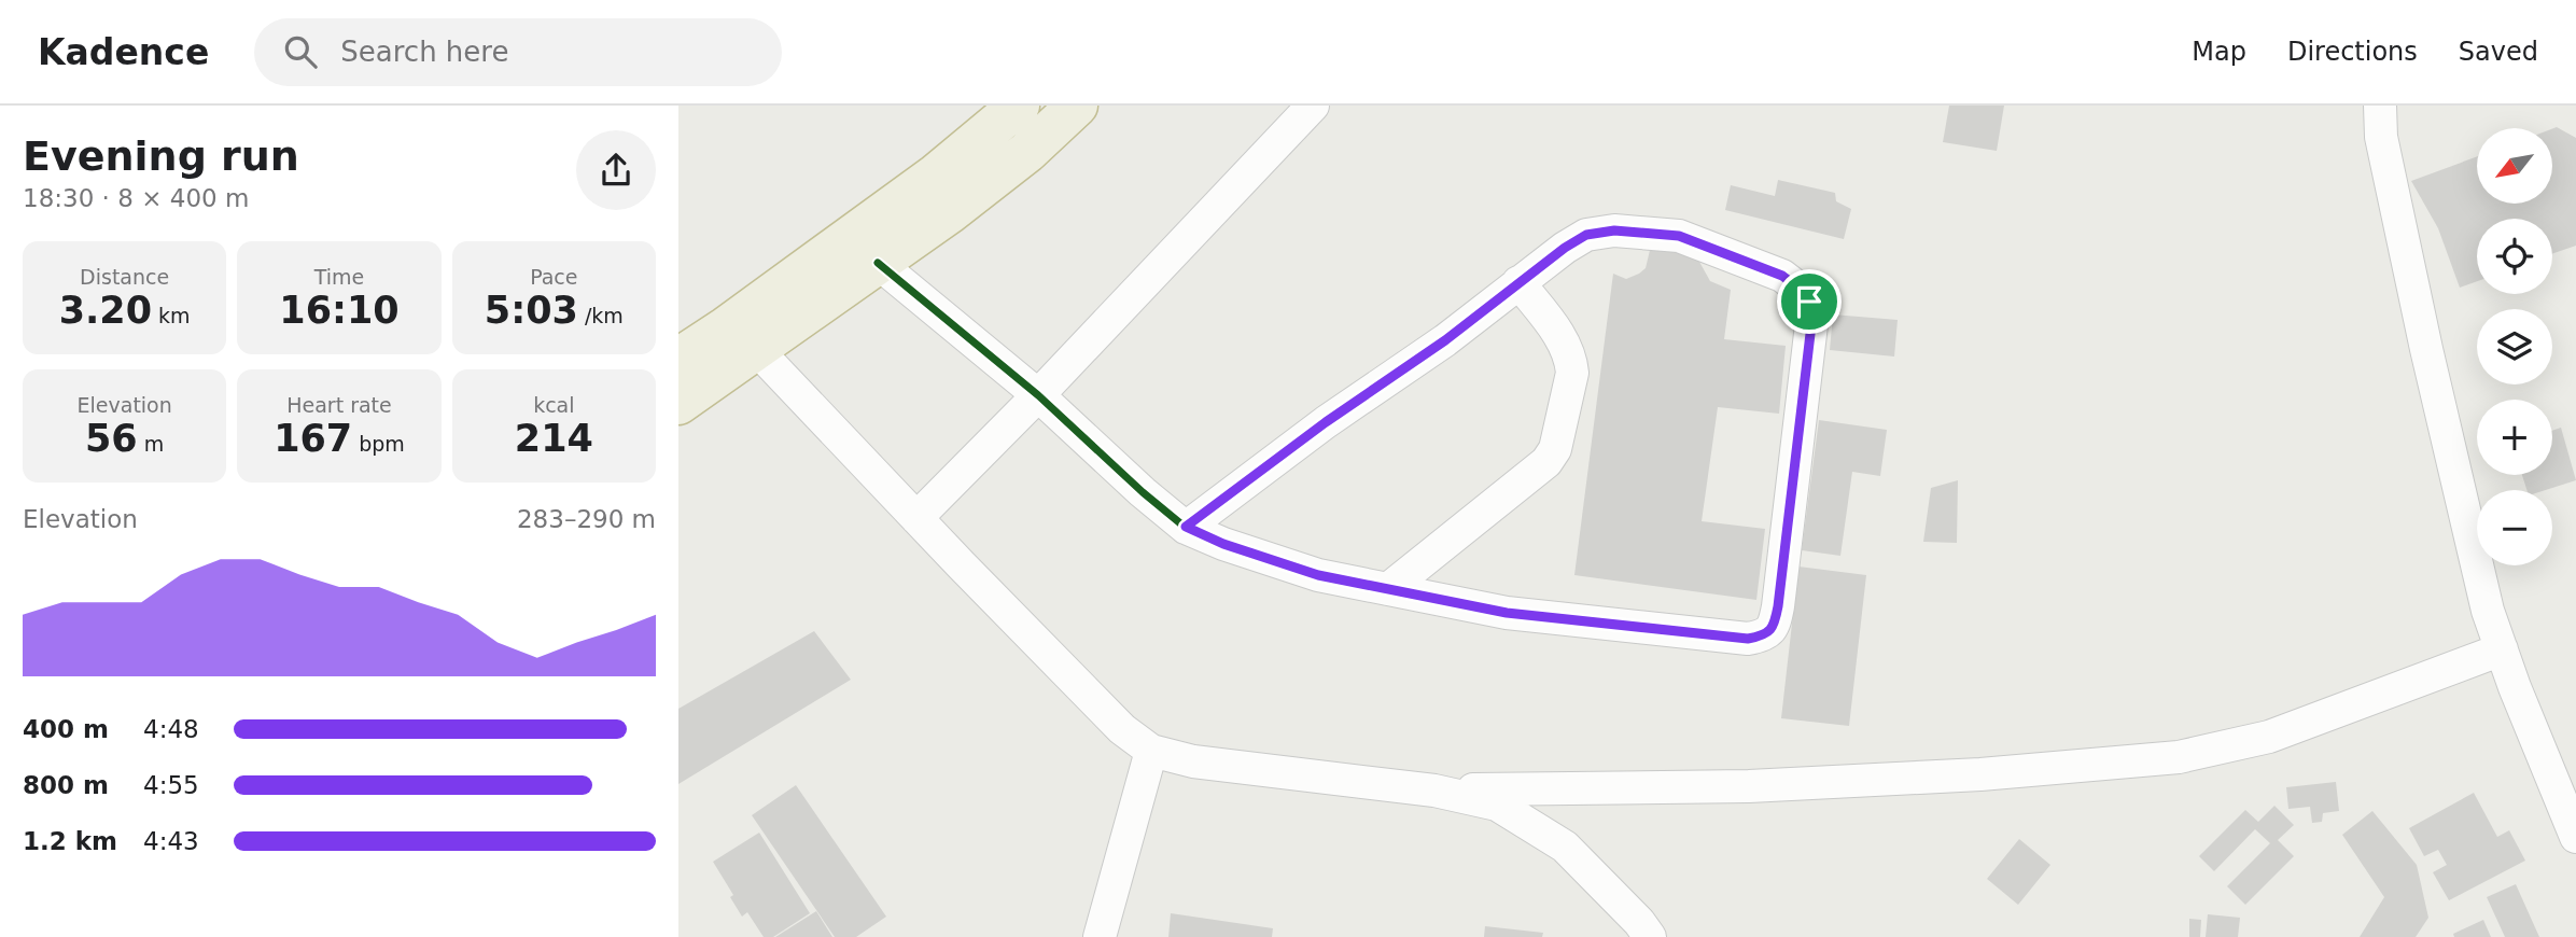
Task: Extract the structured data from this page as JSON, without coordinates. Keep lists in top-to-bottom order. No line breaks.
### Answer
{"north":"bottom left","page":{"header":"Kadence","search":"Search here","nav":["Map","Directions","Saved"],"heading":["Evening run","18:30 · 8 × 400 m"],"map_buttons":["+","−"],"stats":[["Distance","3.20 km"],["Time","16:10"],["Pace","5:03 /km"],["Elevation","56 m"],["Heart rate","167 bpm"],["kcal","214"]],"chart":["Elevation","283–290 m"],"list":[{"name":"400 m","note":"4:48"},{"name":"800 m","note":"4:55"},{"name":"1.2 km","note":"4:43"}]}}
